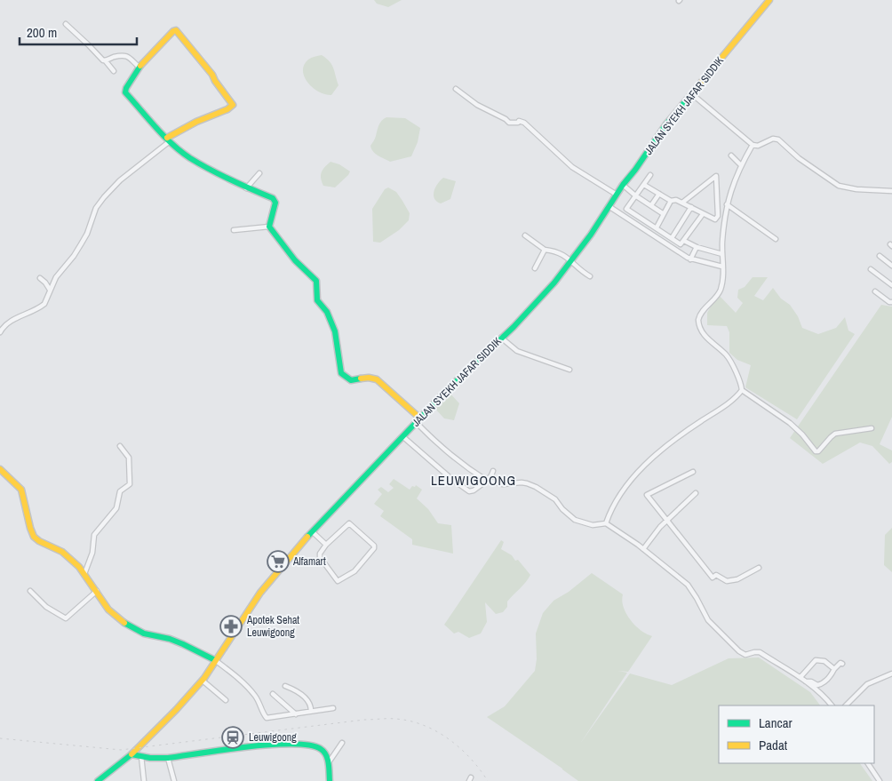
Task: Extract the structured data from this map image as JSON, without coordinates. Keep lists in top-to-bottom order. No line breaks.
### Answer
{"streets":{"main road":["JALAN SYEKH JAFAR SIDDIK"]},"districts":["LEUWIGOONG"],"places":{"supermarket":["Alfamart"],"pharmacy":["Apotek Sehat Leuwigoong"],"station":["Leuwigoong"]},"legend":["Lancar","Padat"],"scale_bar":"200 m"}
